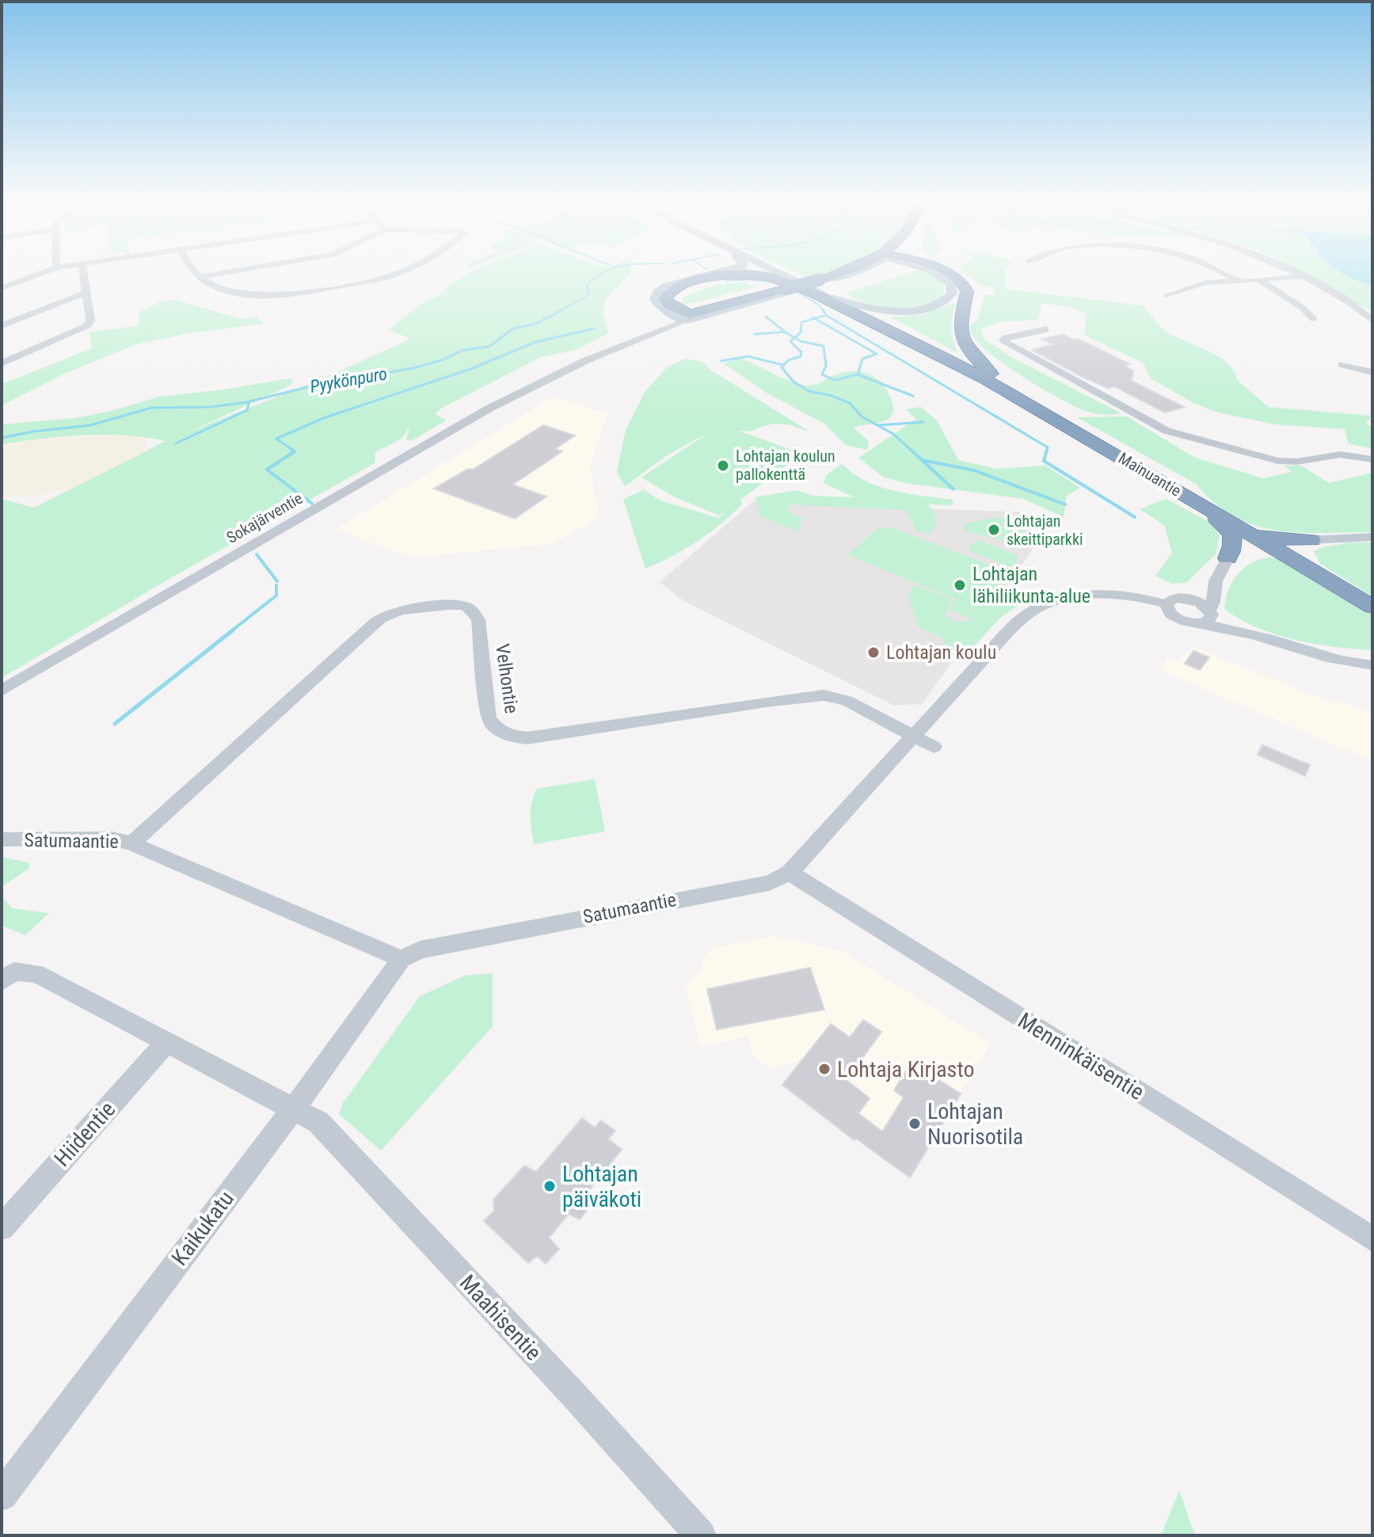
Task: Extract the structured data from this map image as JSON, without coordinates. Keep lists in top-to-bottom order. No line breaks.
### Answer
{"streets":{"highway":["Mainuantie","Sokajärventie"],"street":["Velhontie","Satumaantie","Menninkäisentie","Hiidentie","Kaikukatu","Maahisentie"]},"crossings":[["Velhontie","Satumaantie"],["Satumaantie","Menninkäisentie"],["Satumaantie","Kaikukatu"],["Hiidentie","Maahisentie"],["Kaikukatu","Maahisentie"]],"water":["Pyykönpuro"],"places":["Lohtajan koulun pallokenttä","Lohtajan skeittiparkki","Lohtajan lähiliikunta-alue","Lohtajan koulu","Lohtaja Kirjasto","Lohtajan Nuorisotila","Lohtajan päiväkoti"]}
